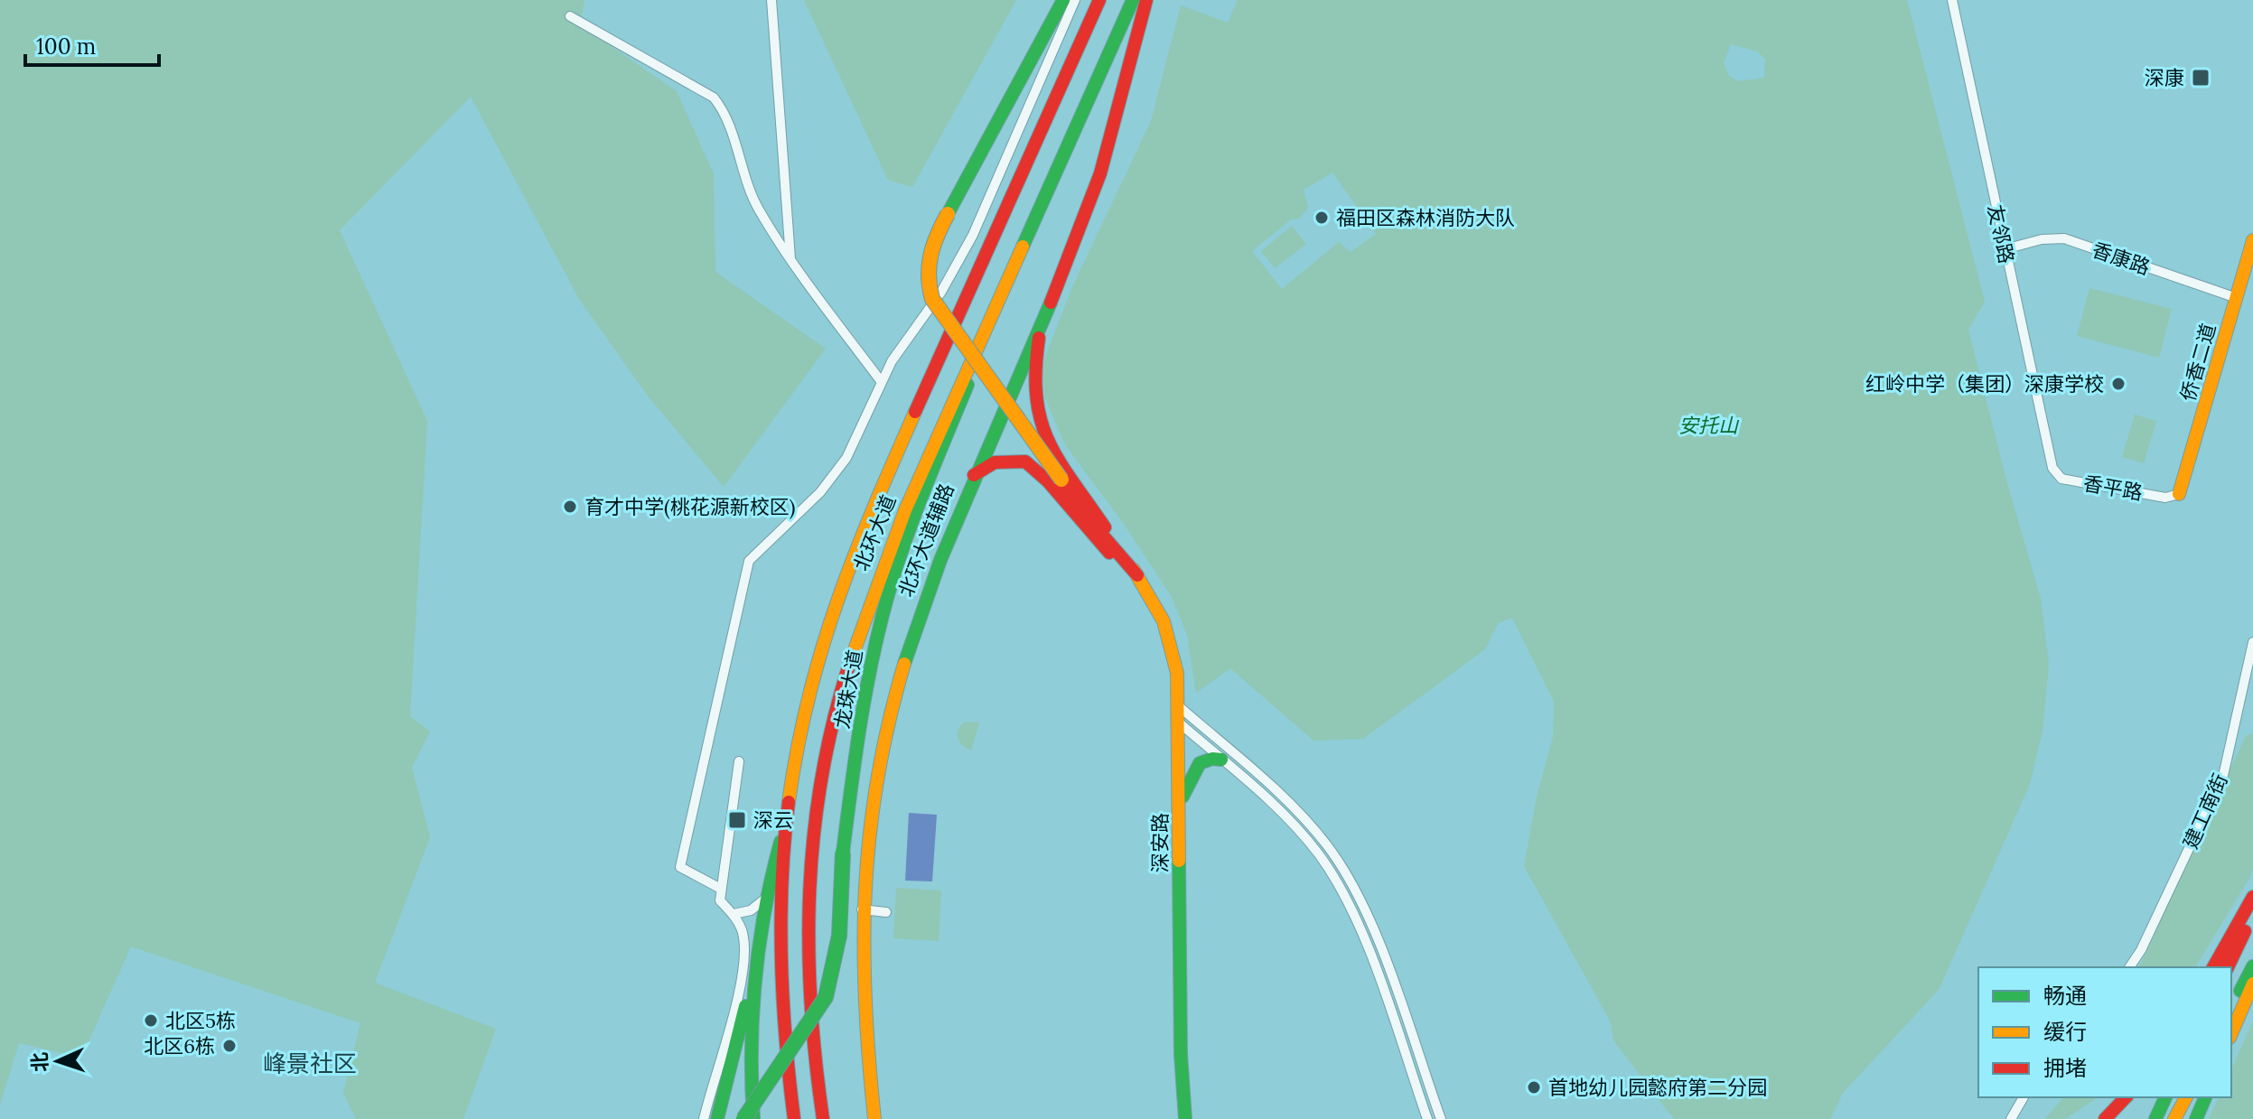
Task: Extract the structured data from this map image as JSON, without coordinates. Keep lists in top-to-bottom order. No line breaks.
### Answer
{"streets":{"main road":["侨香二道","北环大道","北环大道辅路","龙珠大道","深安路"],"street":["友邻路","香康路","香平路","建工南街"]},"crossings":[["友邻路","香康路"],["友邻路","香平路"],["香康路","侨香二道"],["侨香二道","香平路"],["北环大道","龙珠大道"]],"districts":["峰景社区"],"parks":["安托山"],"places":{"transit":["深康","深云"],"other":["福田区森林消防大队","红岭中学（集团）深康学校","育才中学(桃花源新校区)","北区5栋","北区6栋","首地幼儿园懿府第二分园"]},"legend":["畅通","缓行","拥堵"],"scale_bar":"100 m","north":"left"}
